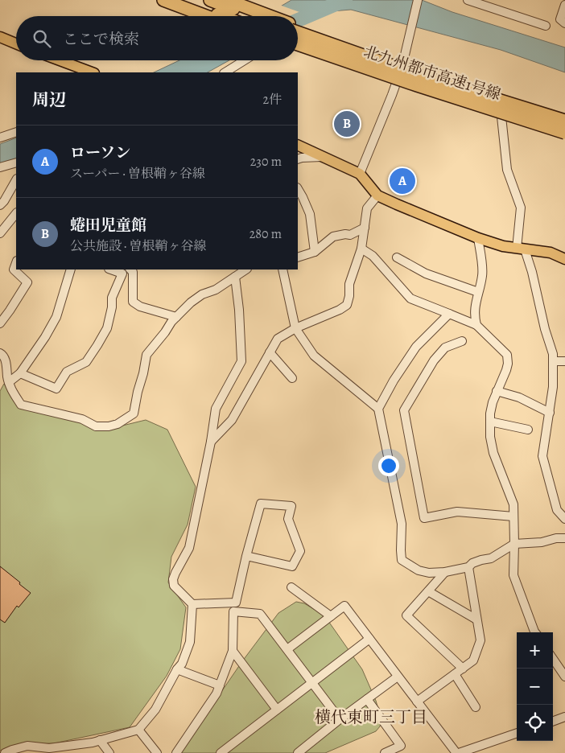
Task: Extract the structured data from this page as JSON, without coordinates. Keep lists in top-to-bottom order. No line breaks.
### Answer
{"streets":{"highway":["北九州都市高速1号線"]},"districts":["横代東町三丁目"],"page":{"search":"ここで検索","heading":["周辺","2件"],"pins":["B","A"],"list":[{"mark":"A","name":"ローソン","note":"スーパー · 曽根鞘ヶ谷線","value":"230 m"},{"mark":"B","name":"蜷田児童館","note":"公共施設 · 曽根鞘ヶ谷線","value":"280 m"}],"map_buttons":["+","−"]}}
